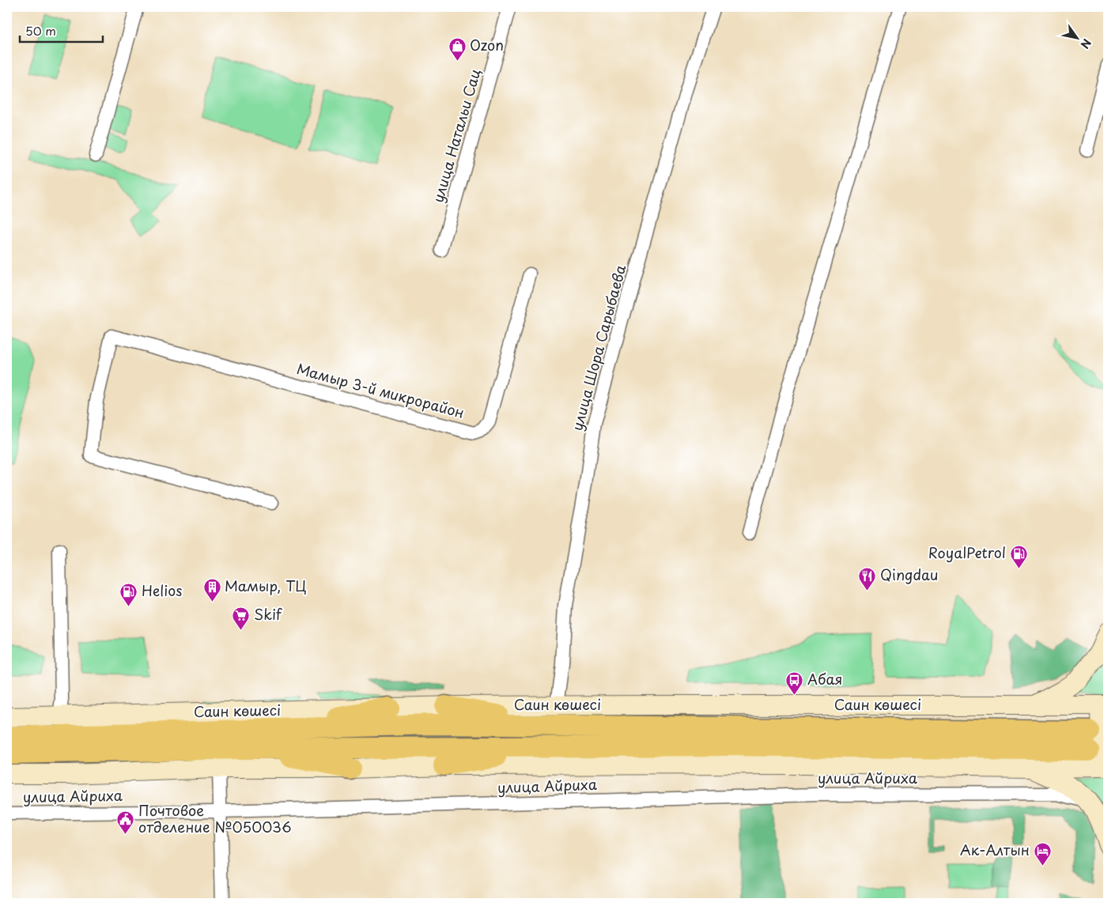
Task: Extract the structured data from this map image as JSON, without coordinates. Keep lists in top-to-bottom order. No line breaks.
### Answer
{"streets":{"main road":["Саин көшесі"],"street":["улица Натальи Сац","улица Шора Сарыбаева","Мамыр 3-й микрорайон","улица Айриха"]},"crossings":[["улица Шора Сарыбаева","Саин көшесі"]],"places":{"shop":["Ozon"],"fuel station":["RoyalPetrol","Helios"],"restaurant":["Qingdau"],"building":["Мамыр, ТЦ"],"supermarket":["Skif"],"bus stop":["Абая"],"public building":["Почтовое отделение №050036"],"hotel":["Ак-Алтын"]},"scale_bar":"50 m","north":"bottom right"}
